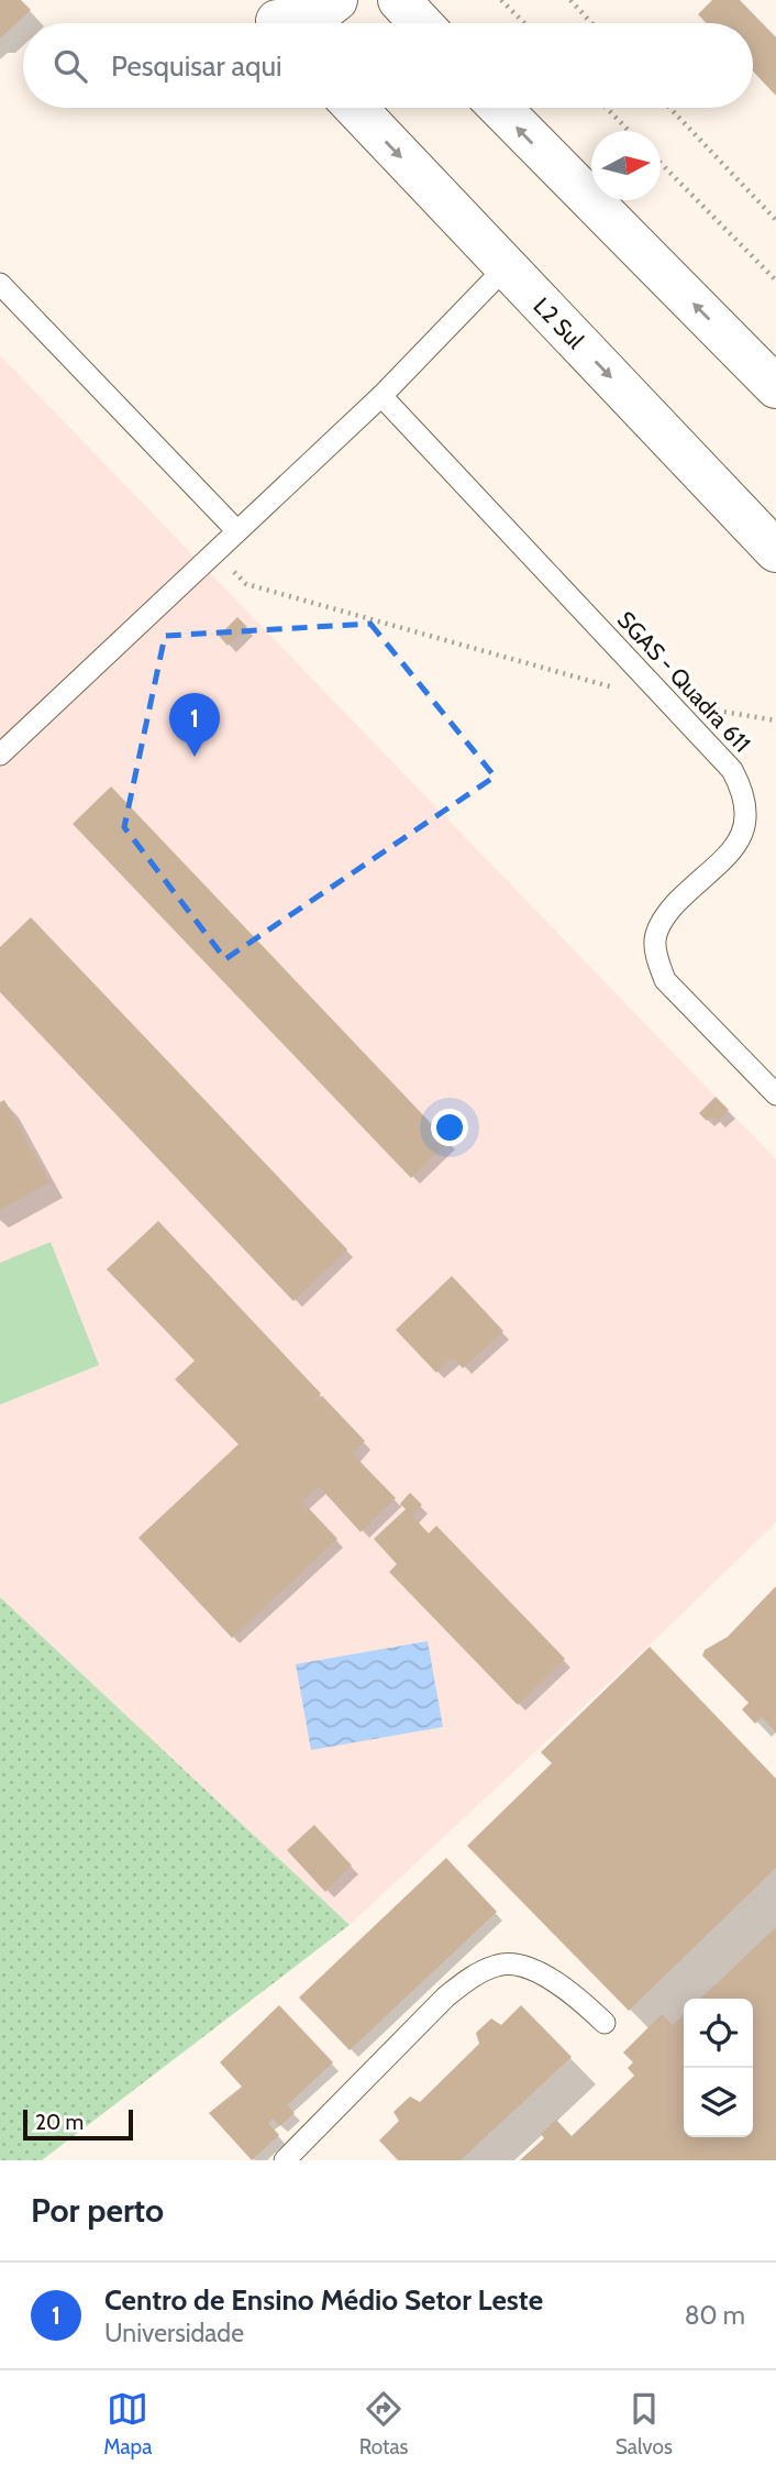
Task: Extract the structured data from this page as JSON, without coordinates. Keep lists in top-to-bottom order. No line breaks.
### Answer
{"streets":{"main road":["L2 Sul"],"lane":["SGAS - Quadra 611"]},"scale_bar":"20 m","north":"right","page":{"search":"Pesquisar aqui","pins":"1","scale":"20 m","heading":"Por perto","list":[{"mark":"1","name":"Centro de Ensino Médio Setor Leste","note":"Universidade","value":"80 m"}],"nav":["Mapa","Rotas","Salvos"]}}
